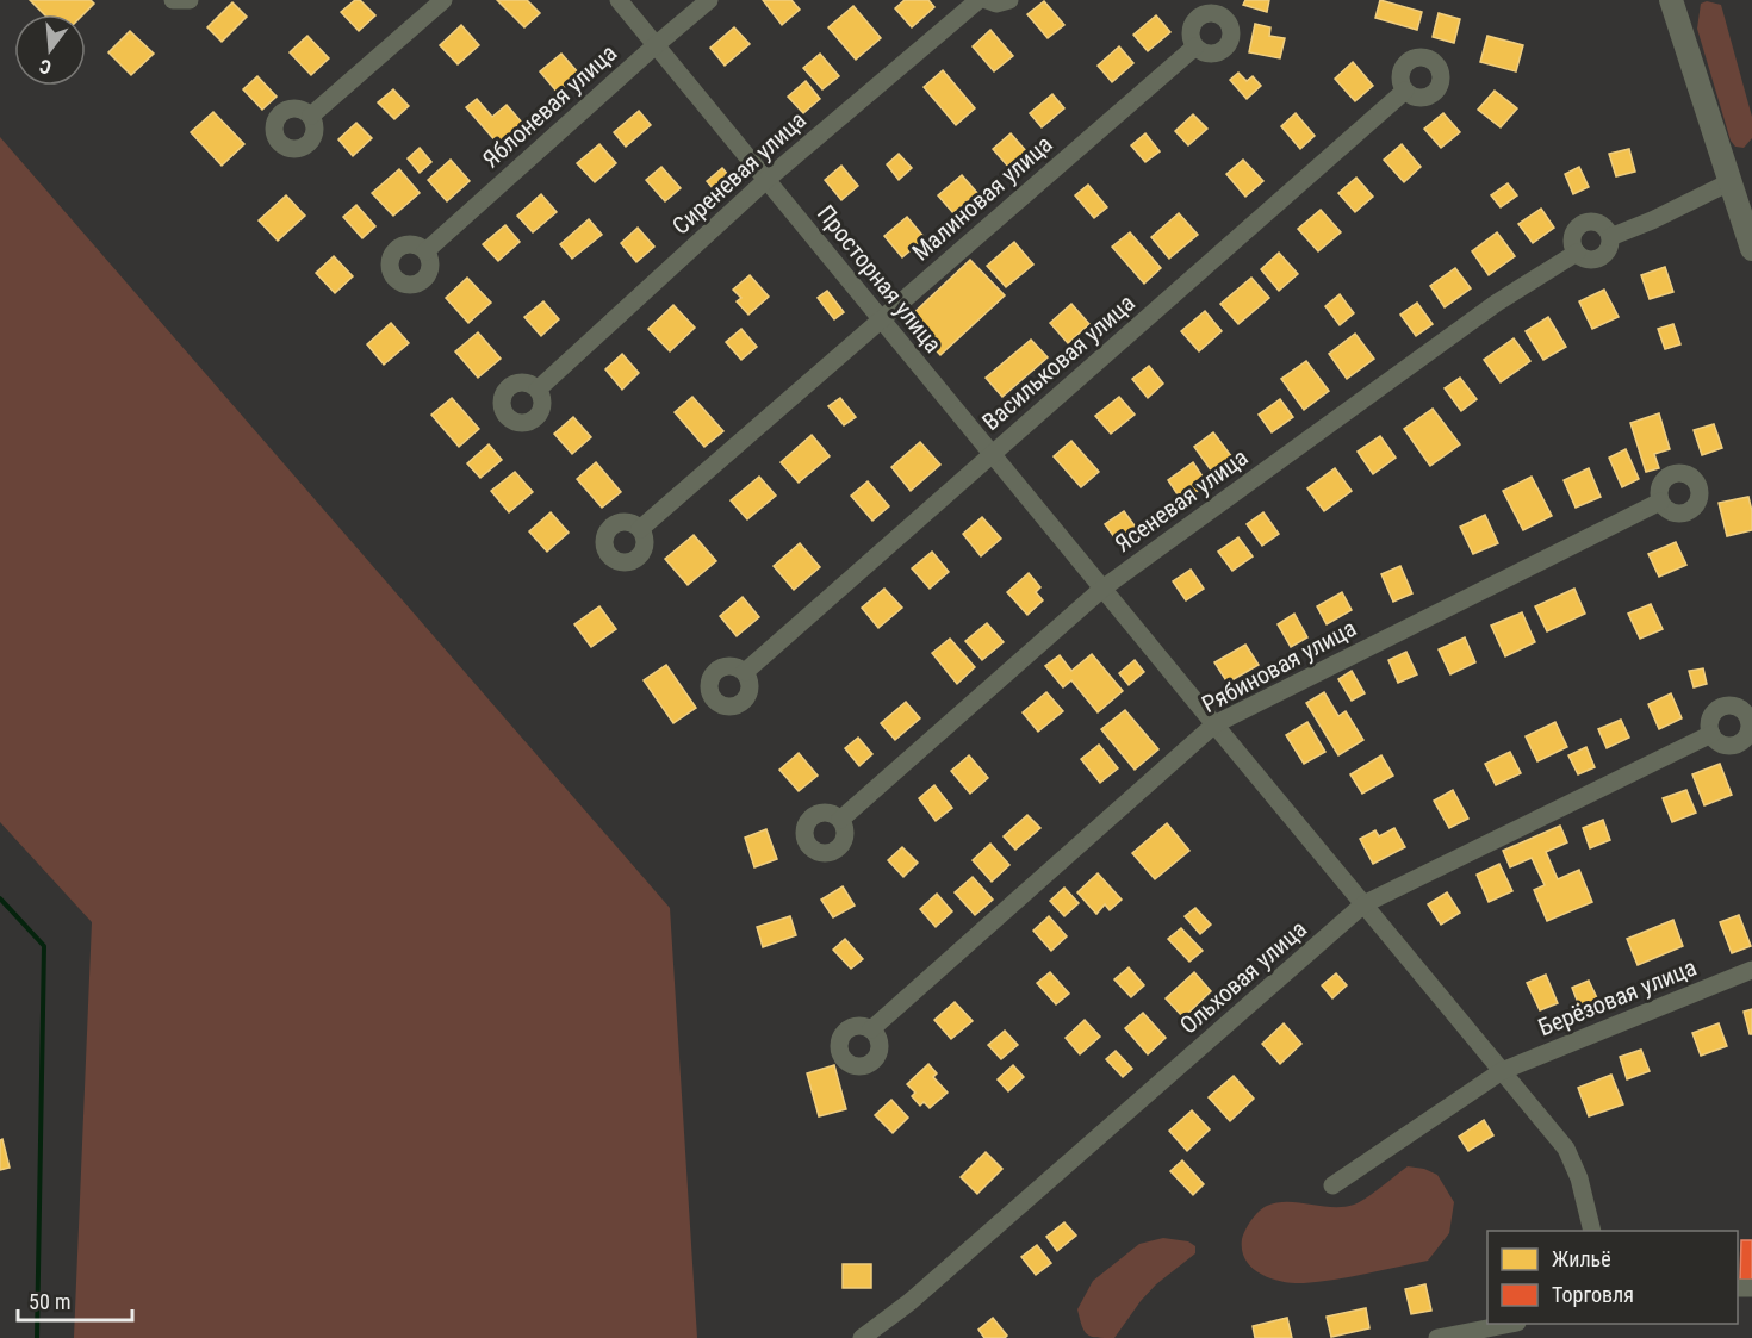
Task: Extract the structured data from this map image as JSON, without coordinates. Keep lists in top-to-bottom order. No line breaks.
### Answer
{"streets":{"street":["Яблоневая улица","Сиреневая улица","Малиновая улица","Просторная улица","Васильковая улица","Ясеневая улица","Рябиновая улица","Ольховая улица","Берёзовая улица"]},"crossings":[["Яблоневая улица","Просторная улица"],["Сиреневая улица","Просторная улица"],["Малиновая улица","Просторная улица"],["Просторная улица","Васильковая улица"],["Просторная улица","Ясеневая улица"],["Просторная улица","Рябиновая улица"],["Просторная улица","Ольховая улица"],["Просторная улица","Берёзовая улица"]],"legend":["Жильё","Торговля"],"scale_bar":"50 m","north":"bottom"}
